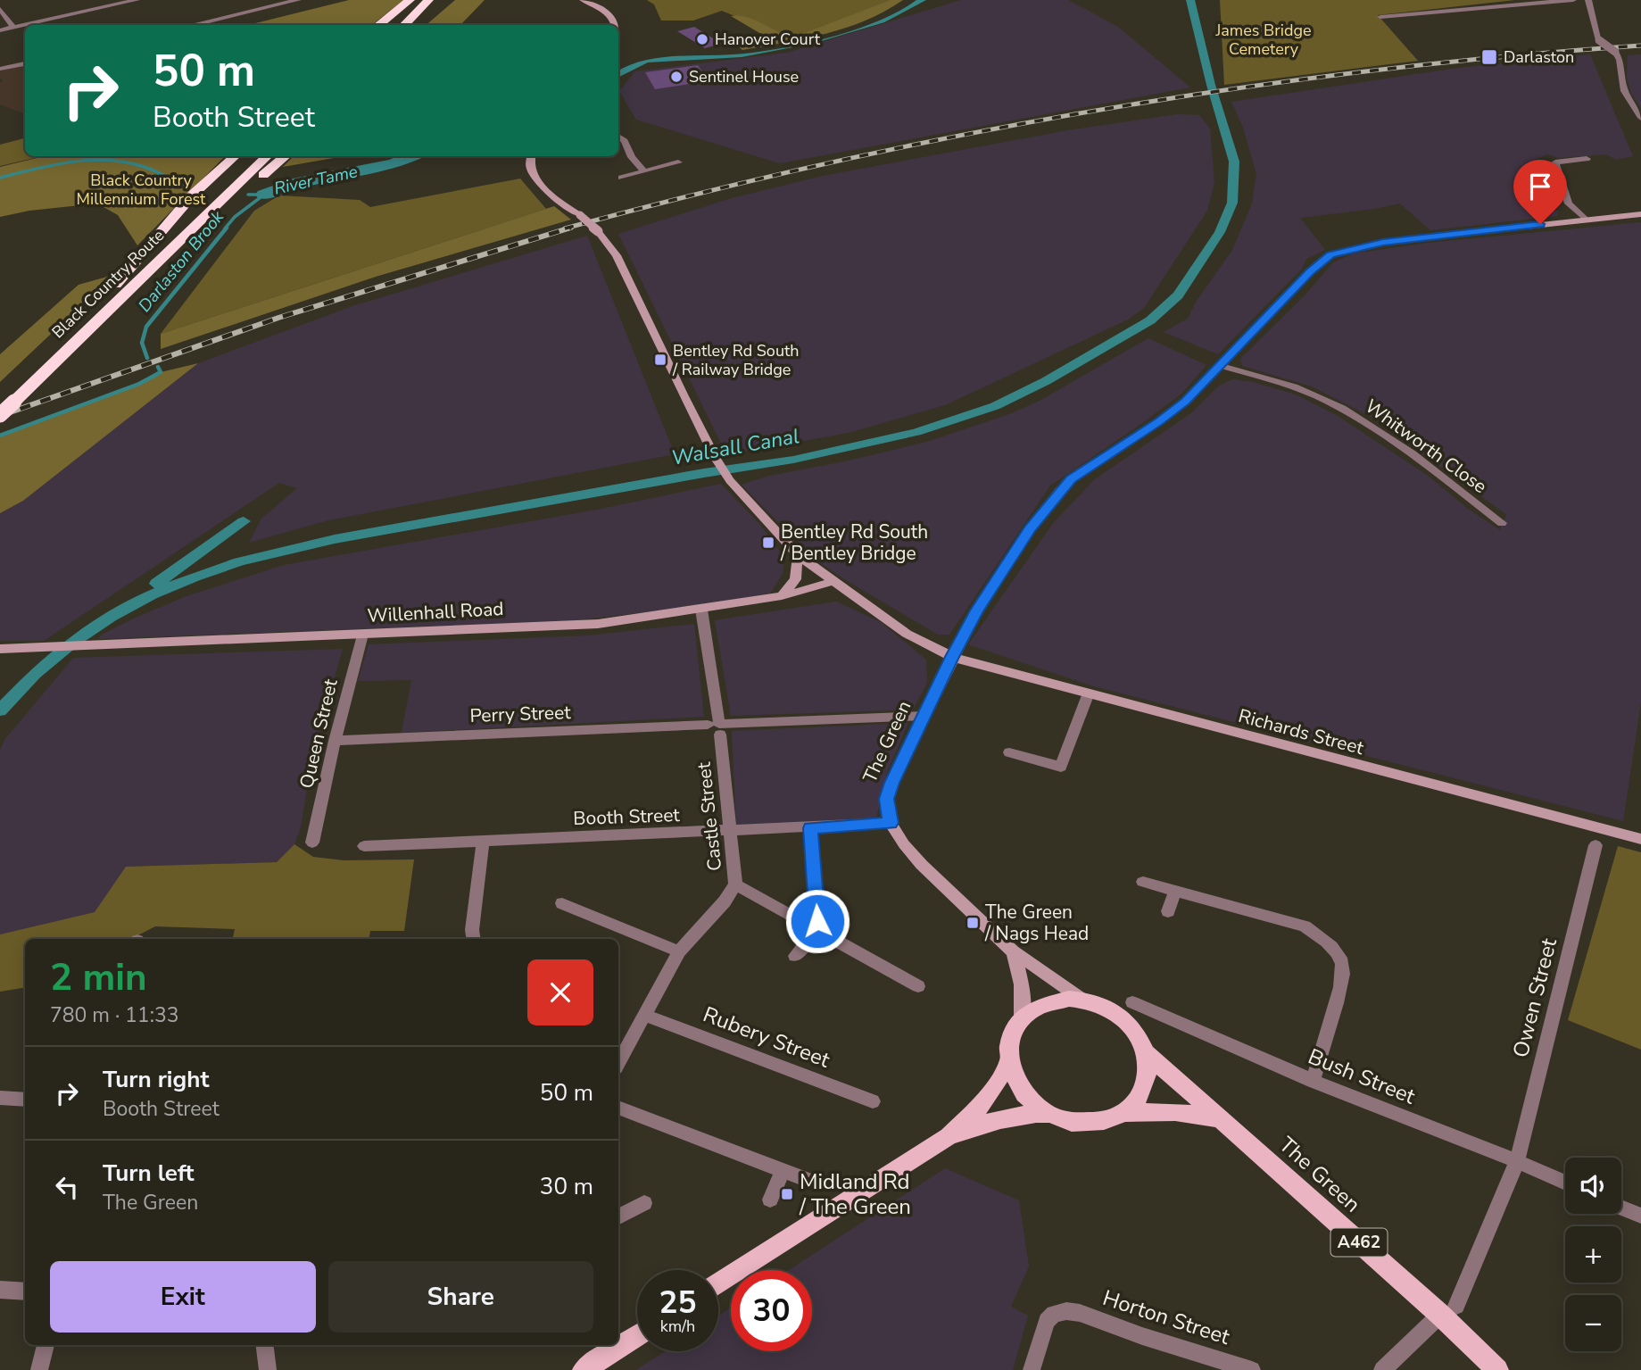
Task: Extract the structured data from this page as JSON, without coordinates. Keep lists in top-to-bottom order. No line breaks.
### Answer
{"streets":{"highway":["Black Country Route"],"main road":["The Green","A462"],"street":["Whitworth Close","Willenhall Road","Perry Street","Richards Street","Queen Street","Booth Street","Castle Street","Owen Street","Rubery Street","Bush Street","Horton Street"]},"crossings":[["Whitworth Close","The Green"],["Willenhall Road","Richards Street"],["Willenhall Road","Queen Street"],["Willenhall Road","Castle Street"],["Perry Street","Queen Street"],["Perry Street","The Green"],["Perry Street","Castle Street"],["Richards Street","The Green"],["The Green","Booth Street"],["The Green","Owen Street"],["The Green","A462"],["Booth Street","Castle Street"],["Castle Street","Rubery Street"],["Owen Street","Bush Street"]],"water":["River Tame","Darlaston Brook","Walsall Canal"],"parks":["James Bridge Cemetery","Black Country Millennium Forest"],"places":{"other":["Hanover Court","Sentinel House"],"transit":["Darlaston","Bentley Rd South / Railway Bridge","Bentley Rd South / Bentley Bridge","The Green / Nags Head","Midland Rd / The Green"]},"page":{"turn":["50 m","Booth Street"],"heading":["2 min","780 m · 11:33"],"list":[{"name":"Turn right","note":"Booth Street","value":"50 m"},{"name":"Turn left","note":"The Green","value":"30 m"}],"map_buttons":["+","−"],"buttons":["Exit","Share"],"speed":"25 km/h","limit":"30"}}
